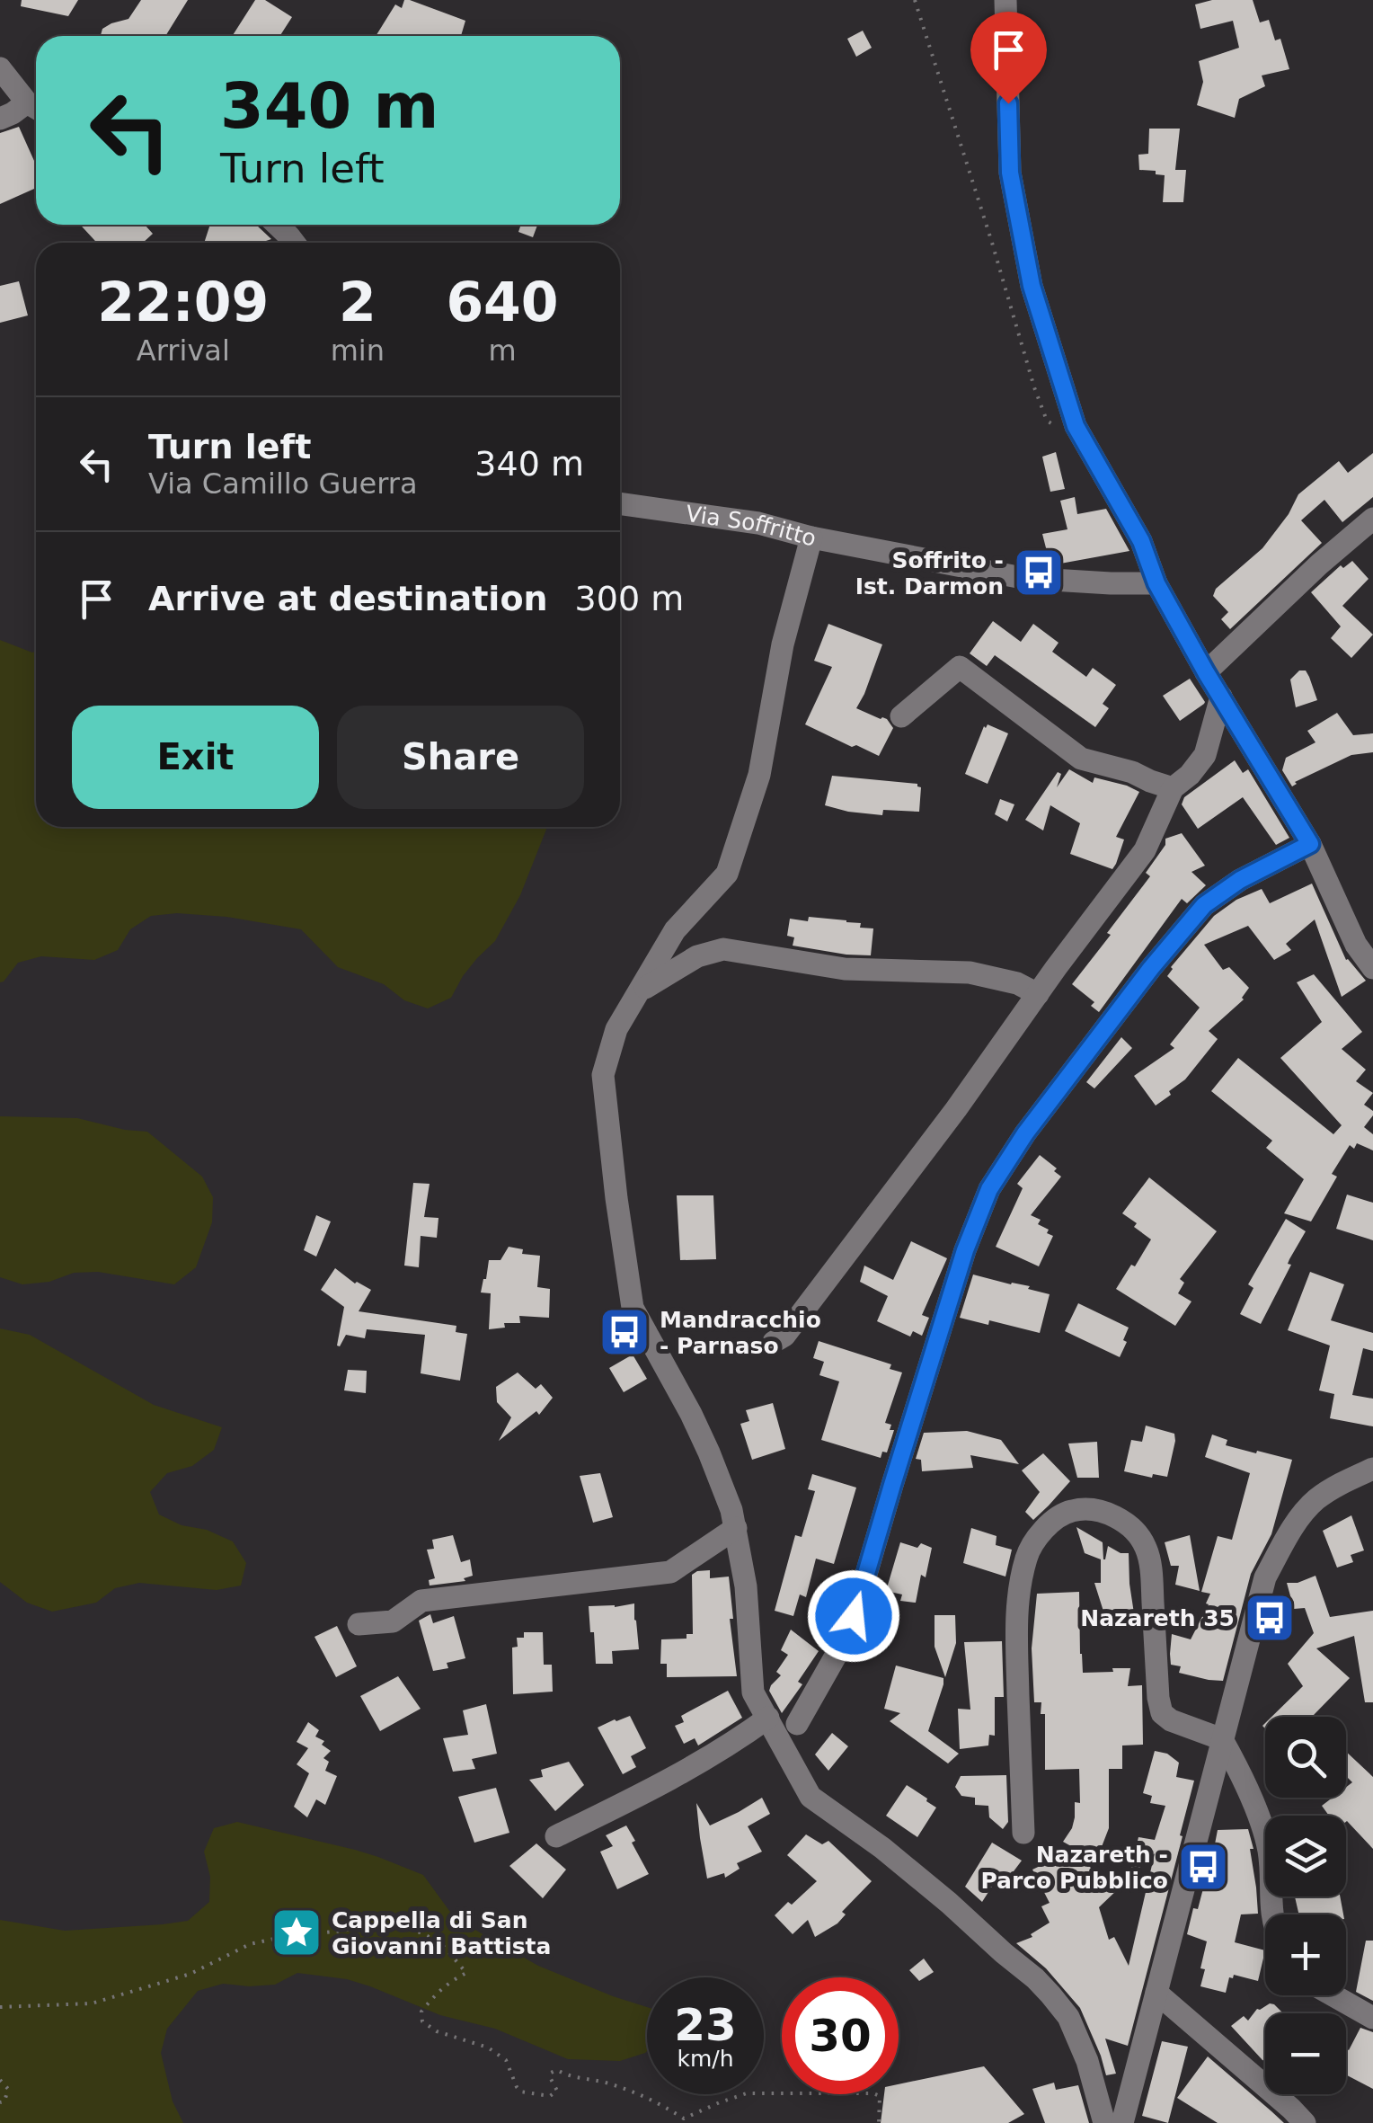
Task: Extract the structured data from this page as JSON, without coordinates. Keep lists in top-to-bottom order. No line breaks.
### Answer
{"streets":{"street":["Via Soffritto"]},"places":{"bus stop":["Soffrito - Ist. Darmon","Mandracchio - Parnaso","Nazareth 35","Nazareth - Parco Pubblico"],"place":["Cappella di San Giovanni Battista"]},"page":{"turn":["340 m","Turn left"],"eta":["22:09","Arrival","2","min","640","m"],"list":[{"name":"Turn left","note":"Via Camillo Guerra","value":"340 m"},{"name":"Arrive at destination","value":"300 m"}],"buttons":["Exit","Share"],"map_buttons":["+","−"],"speed":"23 km/h","limit":"30"}}
